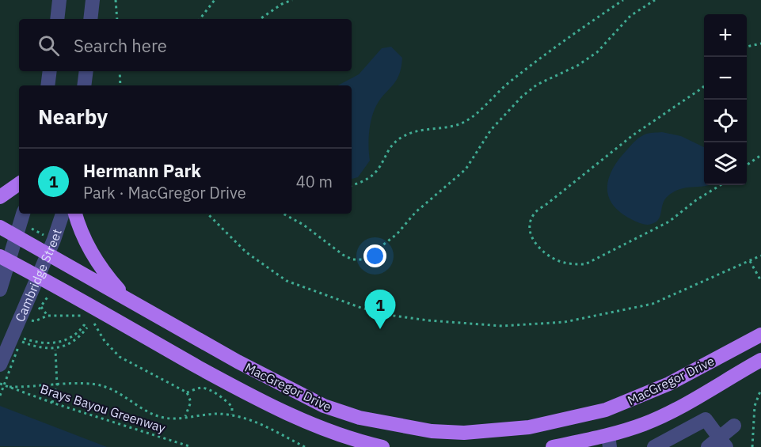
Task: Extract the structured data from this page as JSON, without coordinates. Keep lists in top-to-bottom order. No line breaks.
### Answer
{"streets":{"main road":["MacGregor Drive"],"street":["Cambridge Street"],"path":["Brays Bayou Greenway"]},"crossings":[["Cambridge Street","MacGregor Drive"]],"page":{"map_buttons":["+","−"],"search":"Search here","heading":"Nearby","list":[{"mark":"1","name":"Hermann Park","note":"Park · MacGregor Drive","value":"40 m"}],"pins":"1"}}
